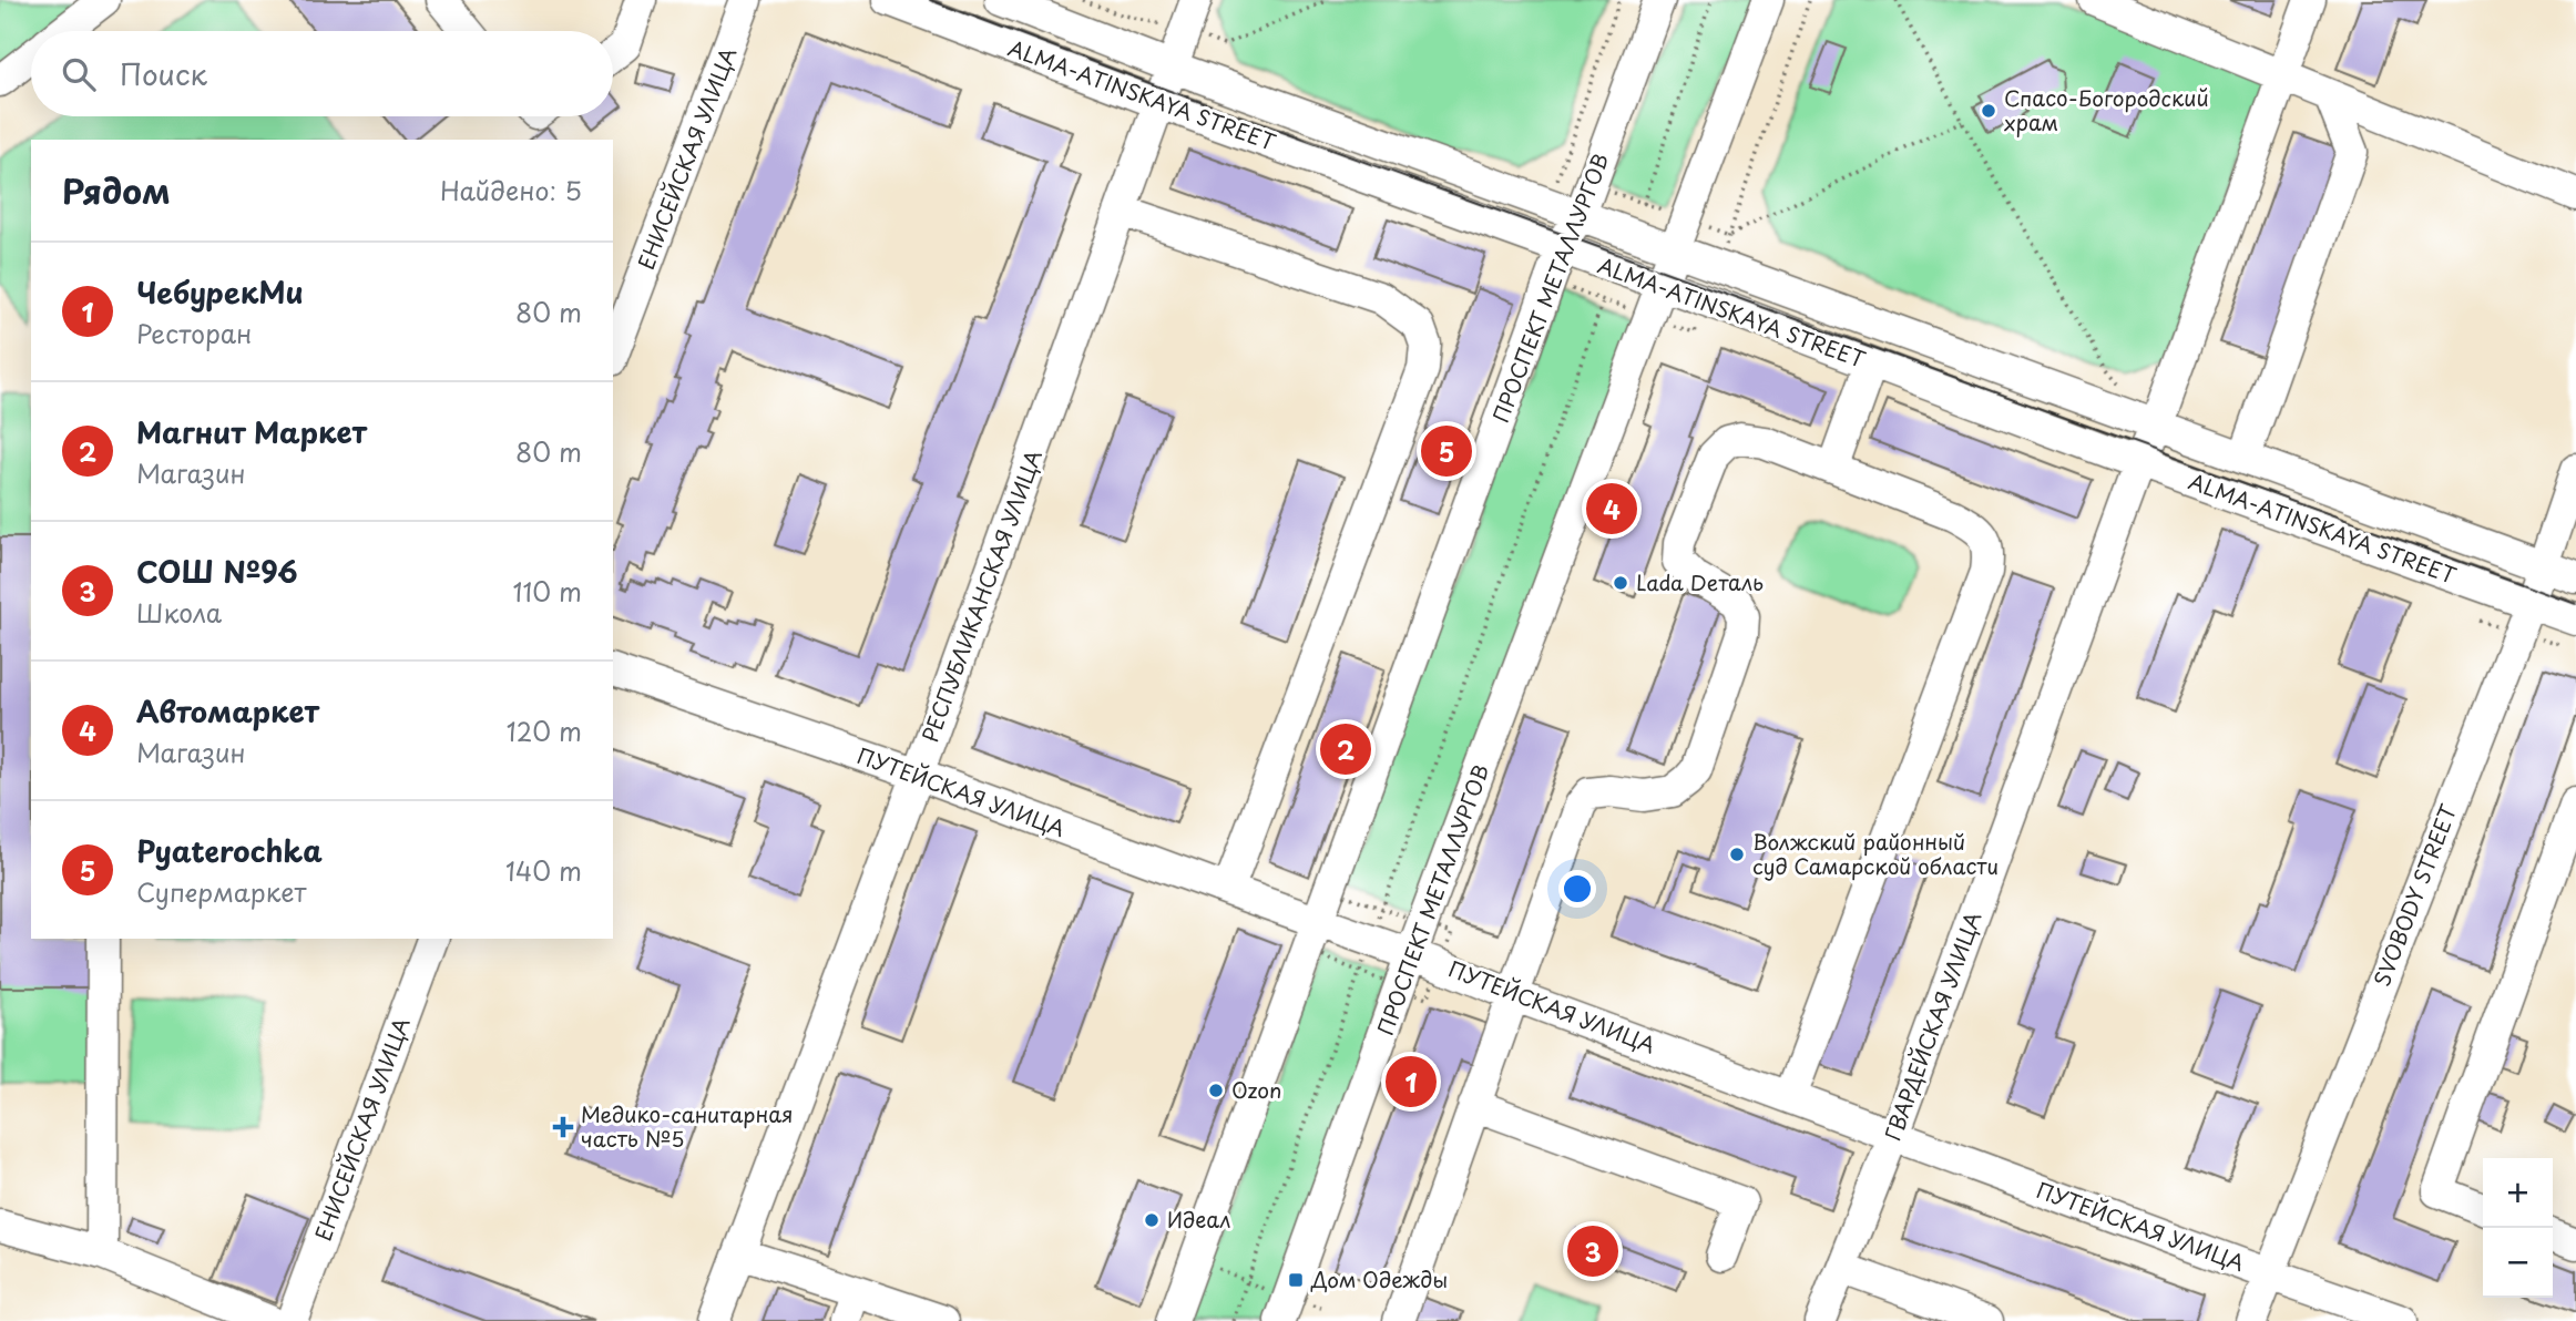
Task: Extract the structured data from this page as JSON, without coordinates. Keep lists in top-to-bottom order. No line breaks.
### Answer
{"streets":{"street":["ALMA-ATINSKAYA STREET","ЕНИСЕЙСКАЯ УЛИЦА","ПРОСПЕКТ МЕТАЛЛУРГОВ","РЕСПУБЛИКАНСКАЯ УЛИЦА","ПУТЕЙСКАЯ УЛИЦА","SVOBODY STREET","ГВАРДЕЙСКАЯ УЛИЦА"]},"crossings":[["ALMA-ATINSKAYA STREET","ПРОСПЕКТ МЕТАЛЛУРГОВ"],["ALMA-ATINSKAYA STREET","РЕСПУБЛИКАНСКАЯ УЛИЦА"],["ALMA-ATINSKAYA STREET","SVOBODY STREET"],["ALMA-ATINSKAYA STREET","ГВАРДЕЙСКАЯ УЛИЦА"],["ПРОСПЕКТ МЕТАЛЛУРГОВ","ПУТЕЙСКАЯ УЛИЦА"],["РЕСПУБЛИКАНСКАЯ УЛИЦА","ПУТЕЙСКАЯ УЛИЦА"],["ПУТЕЙСКАЯ УЛИЦА","SVOBODY STREET"],["ПУТЕЙСКАЯ УЛИЦА","ГВАРДЕЙСКАЯ УЛИЦА"]],"places":{"other":["Спасо-Богородский храм","Lada Dеталь","Волжский районный суд Самарской области","Ozon","Идеал"],"health":["Медико-санитарная часть №5"],"transit":["Дом Одежды"]},"page":{"search":"Поиск","heading":["Рядом","Найдено: 5"],"list":[{"mark":"1","name":"ЧебурекМи","note":"Ресторан","value":"80 m"},{"mark":"2","name":"Магнит Маркет","note":"Магазин","value":"80 m"},{"mark":"3","name":"СОШ №96","note":"Школа","value":"110 m"},{"mark":"4","name":"Автомаркет","note":"Магазин","value":"120 m"},{"mark":"5","name":"Pyaterochka","note":"Супермаркет","value":"140 m"}],"pins":["5","4","2","1","3"],"map_buttons":["+","−"]}}
